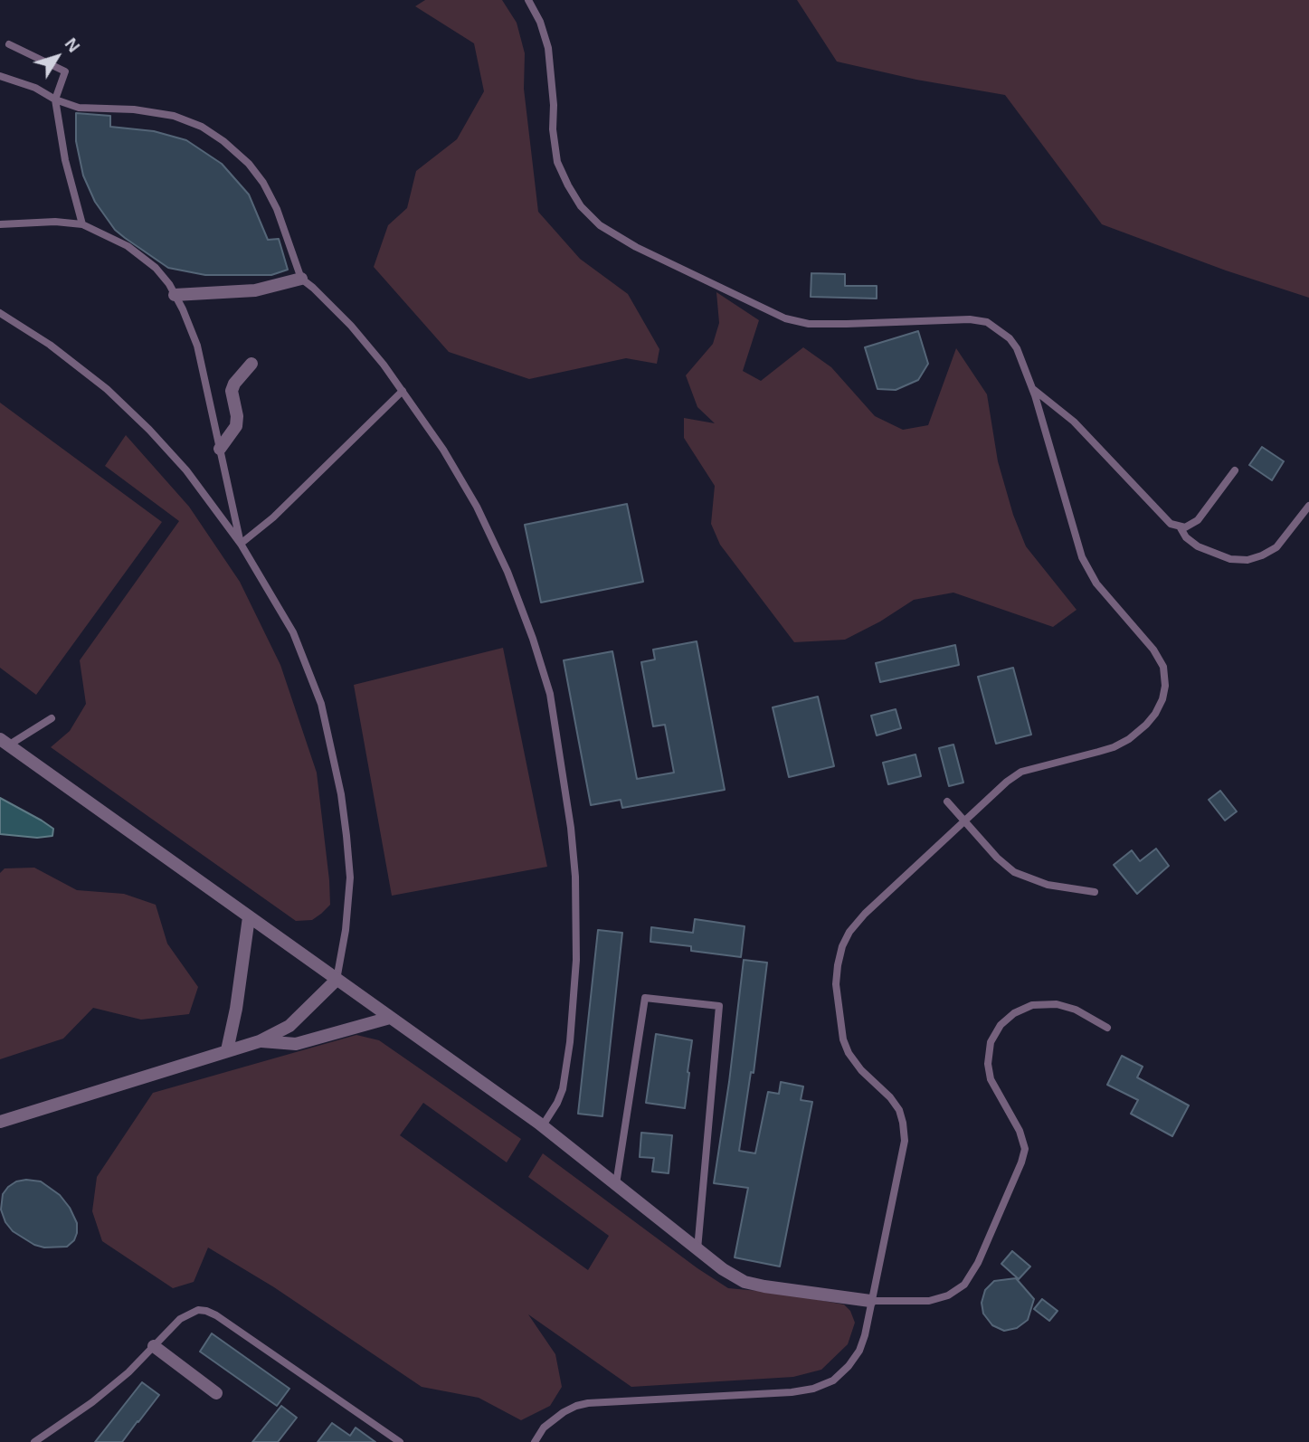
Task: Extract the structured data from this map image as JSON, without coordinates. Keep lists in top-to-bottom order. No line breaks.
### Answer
{"north":"top right"}
